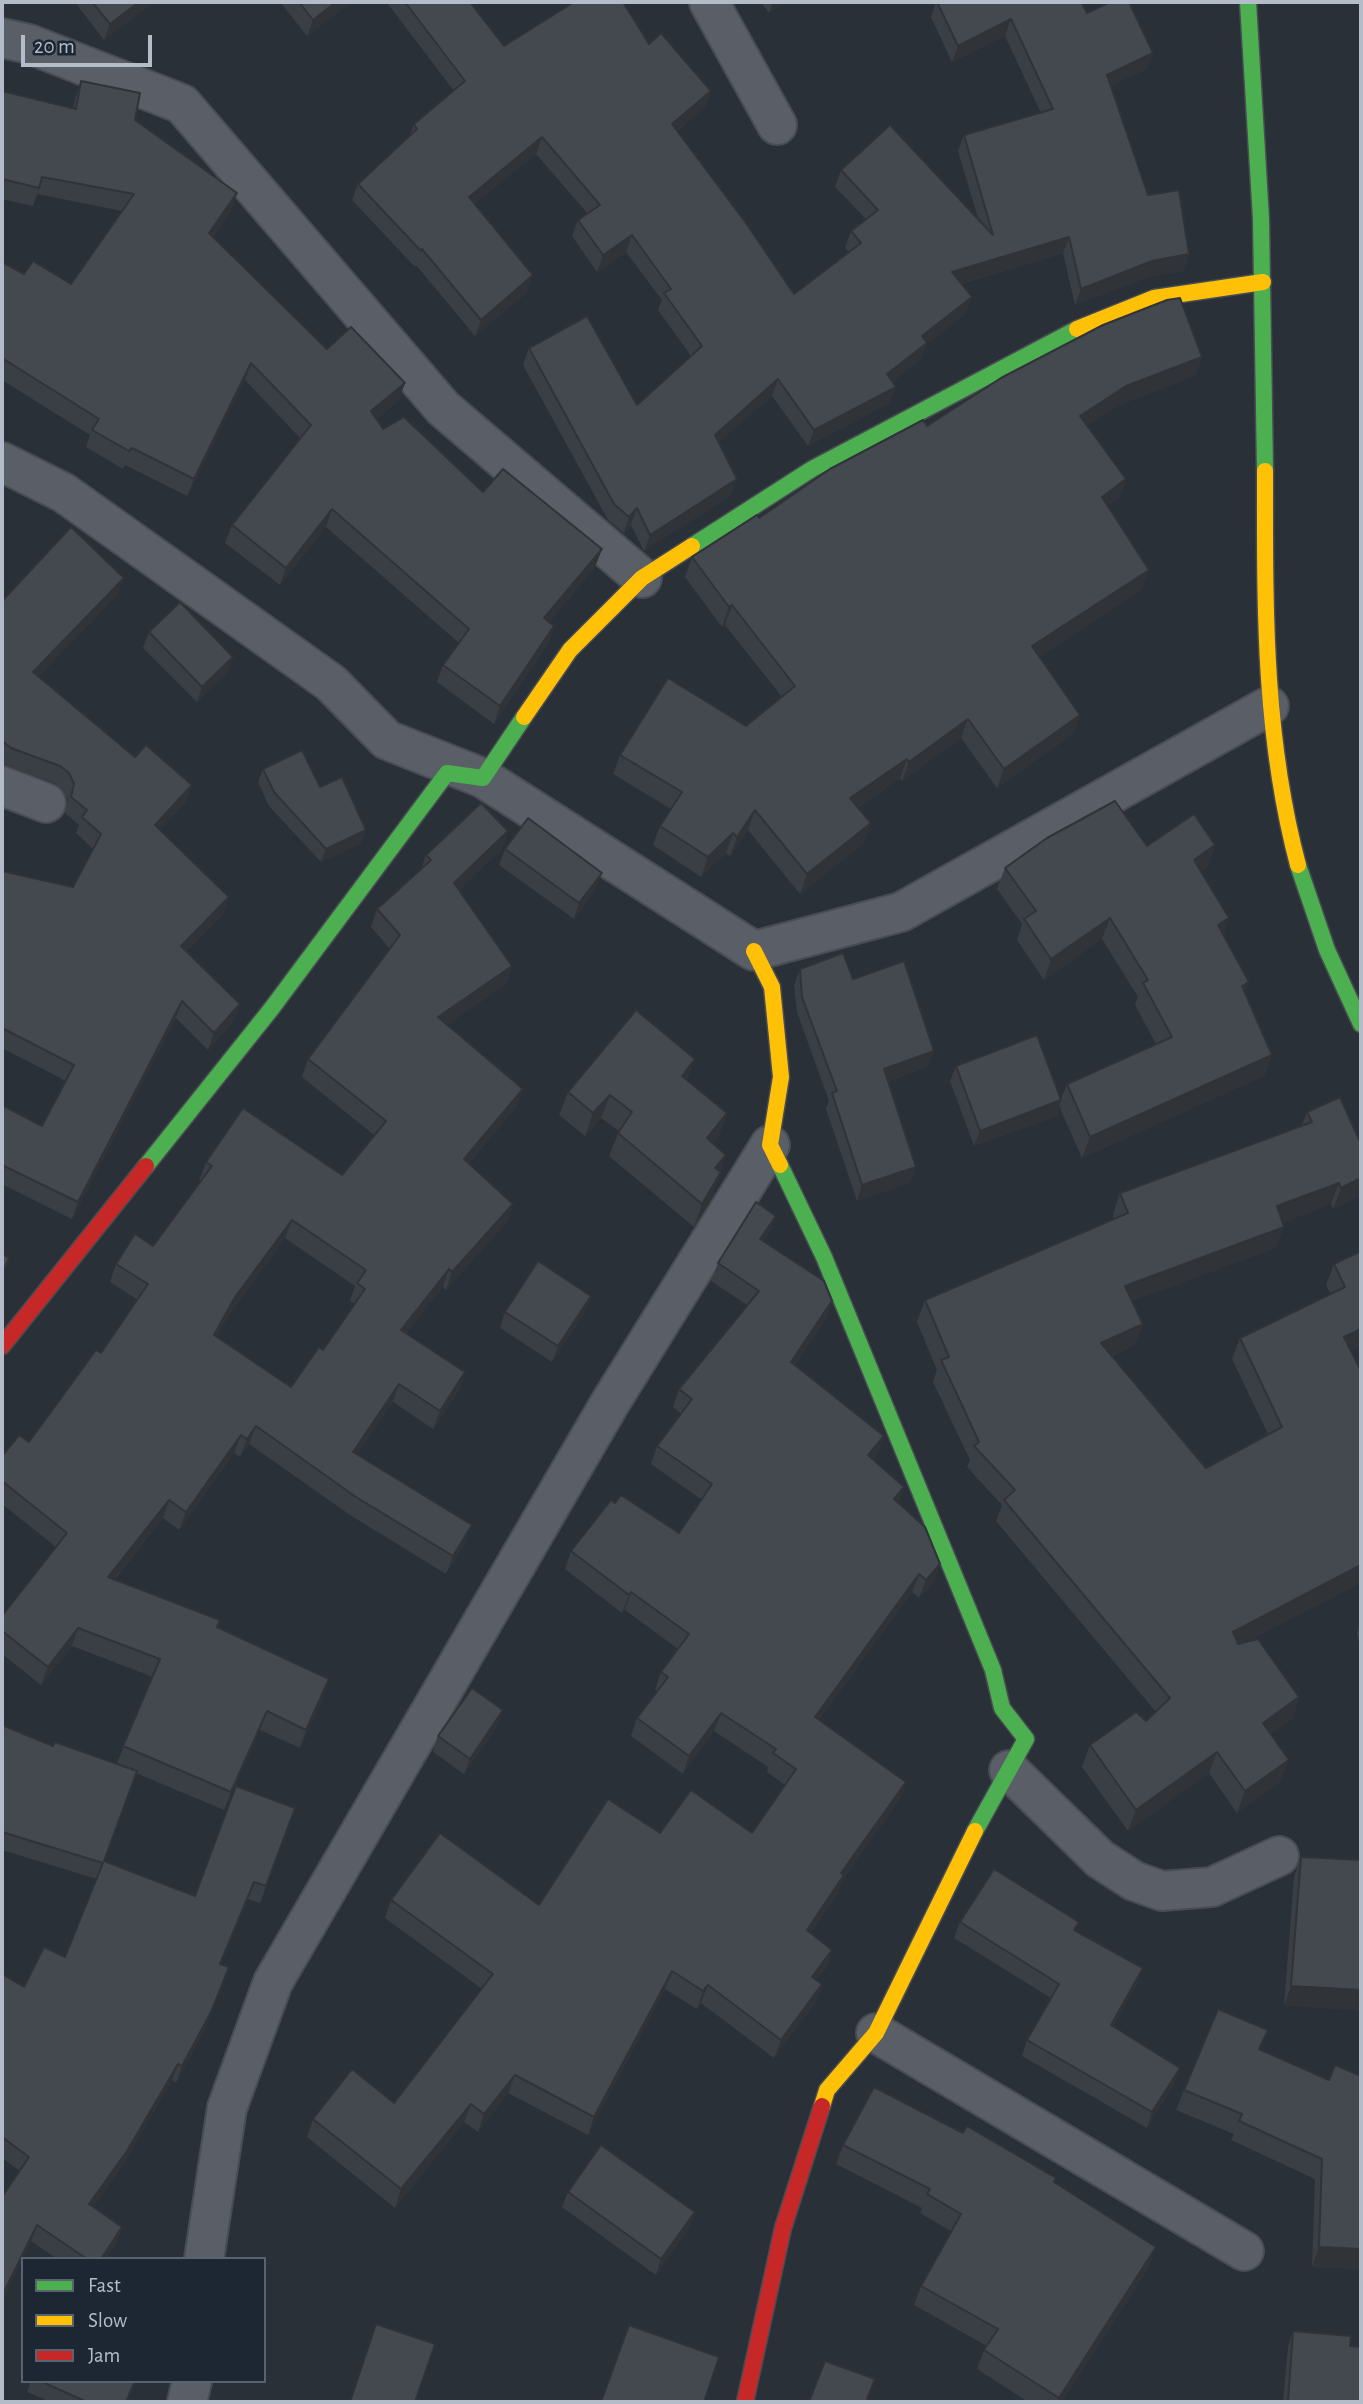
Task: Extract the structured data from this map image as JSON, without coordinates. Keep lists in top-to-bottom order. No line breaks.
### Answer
{"legend":["Fast","Slow","Jam"],"scale_bar":"20 m"}
